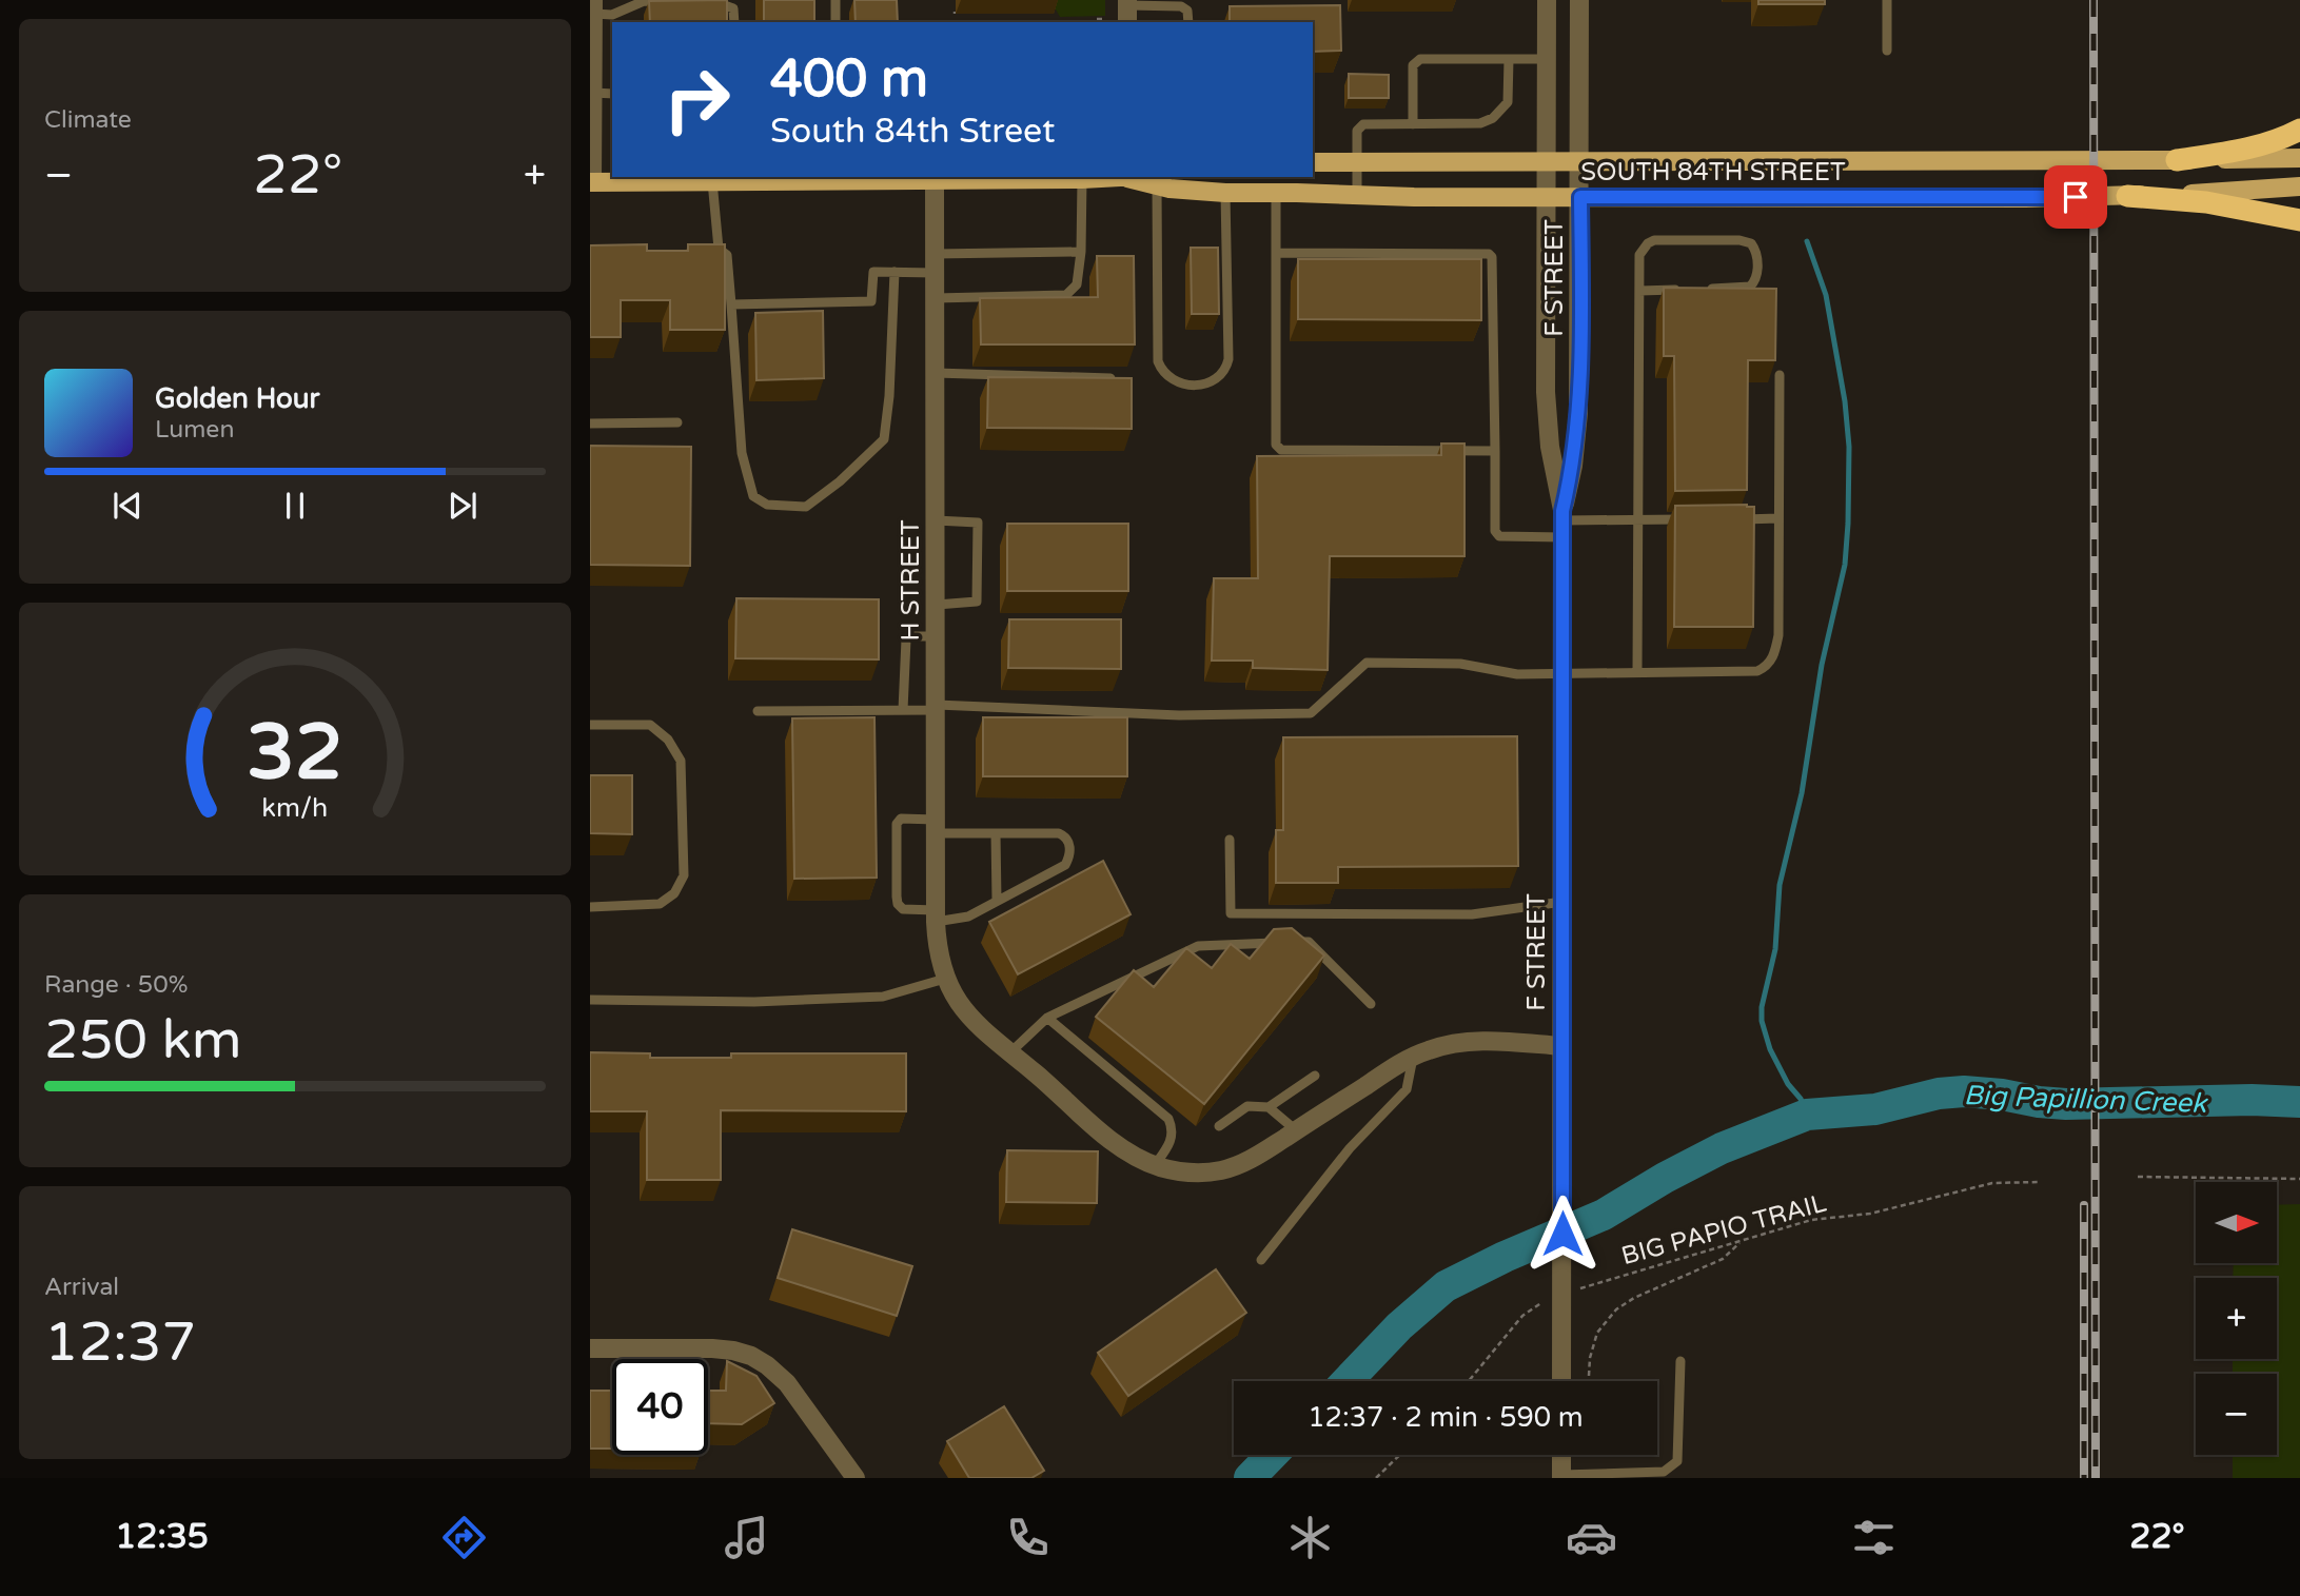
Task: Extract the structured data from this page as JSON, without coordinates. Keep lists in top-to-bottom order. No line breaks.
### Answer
{"streets":{"main road":["SOUTH 84TH STREET"],"street":["F STREET","H STREET"],"path":["BIG PAPIO TRAIL"]},"crossings":[["SOUTH 84TH STREET","F STREET"],["SOUTH 84TH STREET","H STREET"],["F STREET","H STREET"]],"water":["Big Papillion Creek"],"north":"right","page":{"tile":["Climate",["Range · 50%","250 km"],["Arrival","12:37"]],"turn":["400 m","South 84th Street"],"heat":["−","22°","+"],"song":["Golden Hour","Lumen"],"map_buttons":["+","−"],"limit":"40","trip":"12:37 · 2 min · 590 m","tabs":["12:35","22°"],"gauge":["32","km/h"]}}
